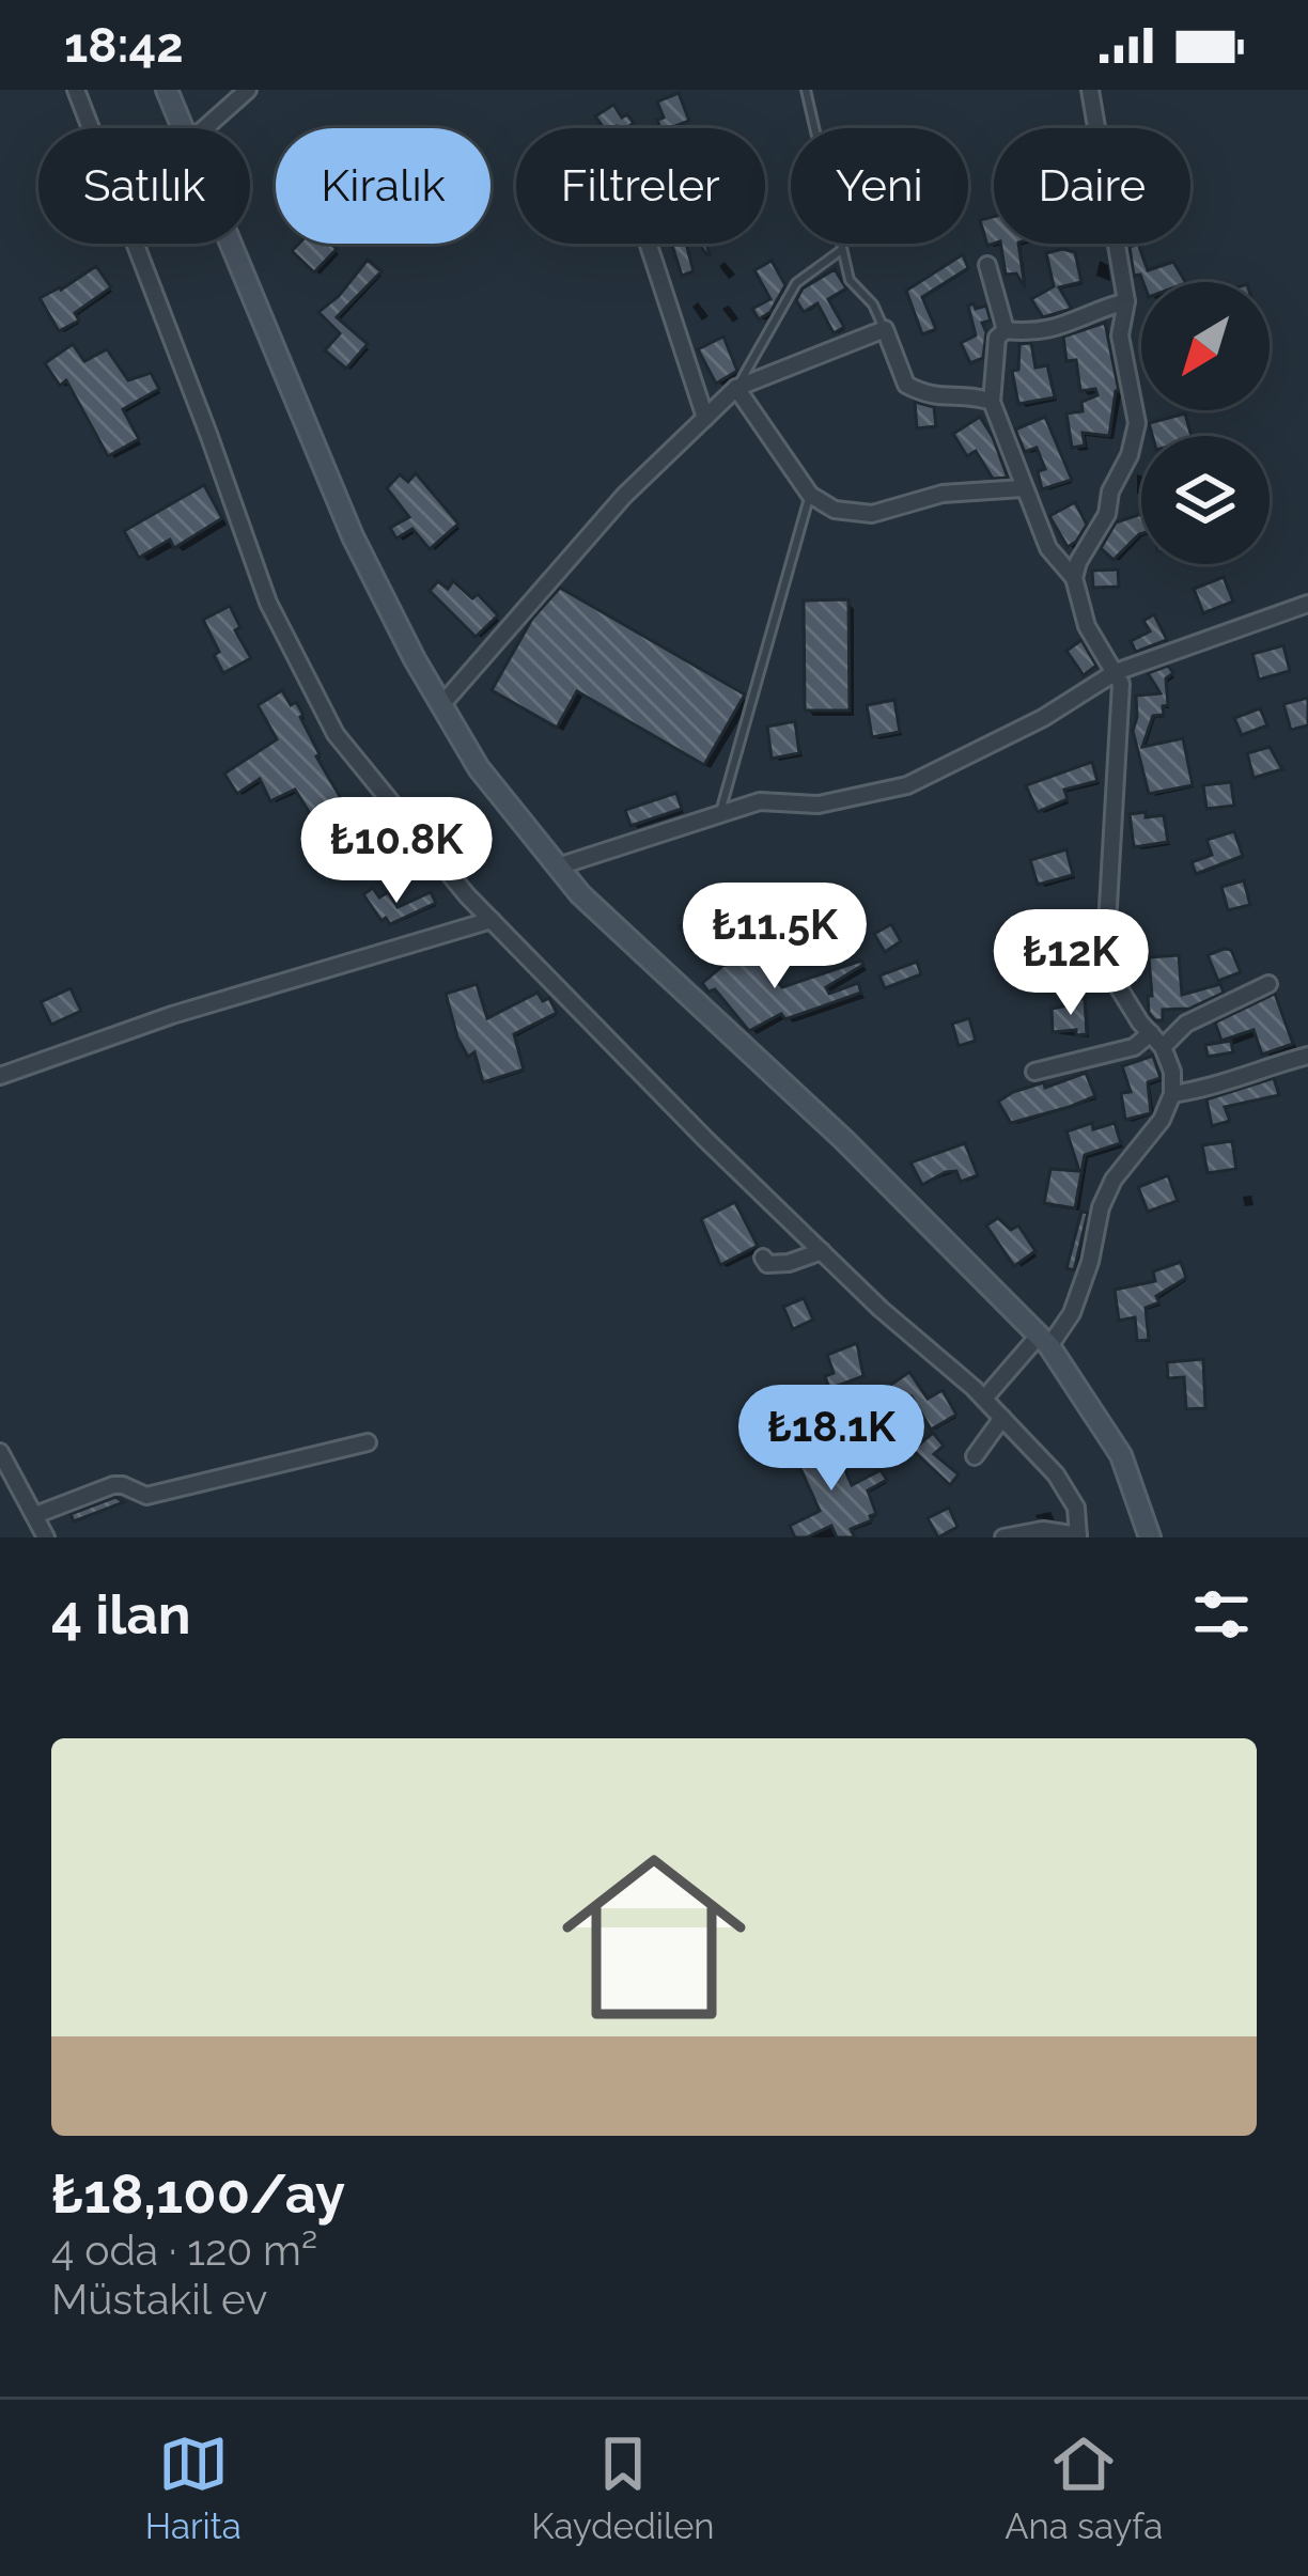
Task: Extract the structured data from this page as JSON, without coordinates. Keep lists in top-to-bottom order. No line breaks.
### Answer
{"north":"bottom left","page":{"status":"18:42","chip":["Satılık","Kiralık","Filtreler","Yeni","Daire"],"price":["₺10.8K","₺11.5K","₺12K","₺18.1K"],"heading":"4 ilan","list":[{"name":"₺18,100/ay","note":"4 oda · 120 m² · Müstakil ev"}],"tabs":["Harita","Kaydedilen","Ana sayfa"]}}
